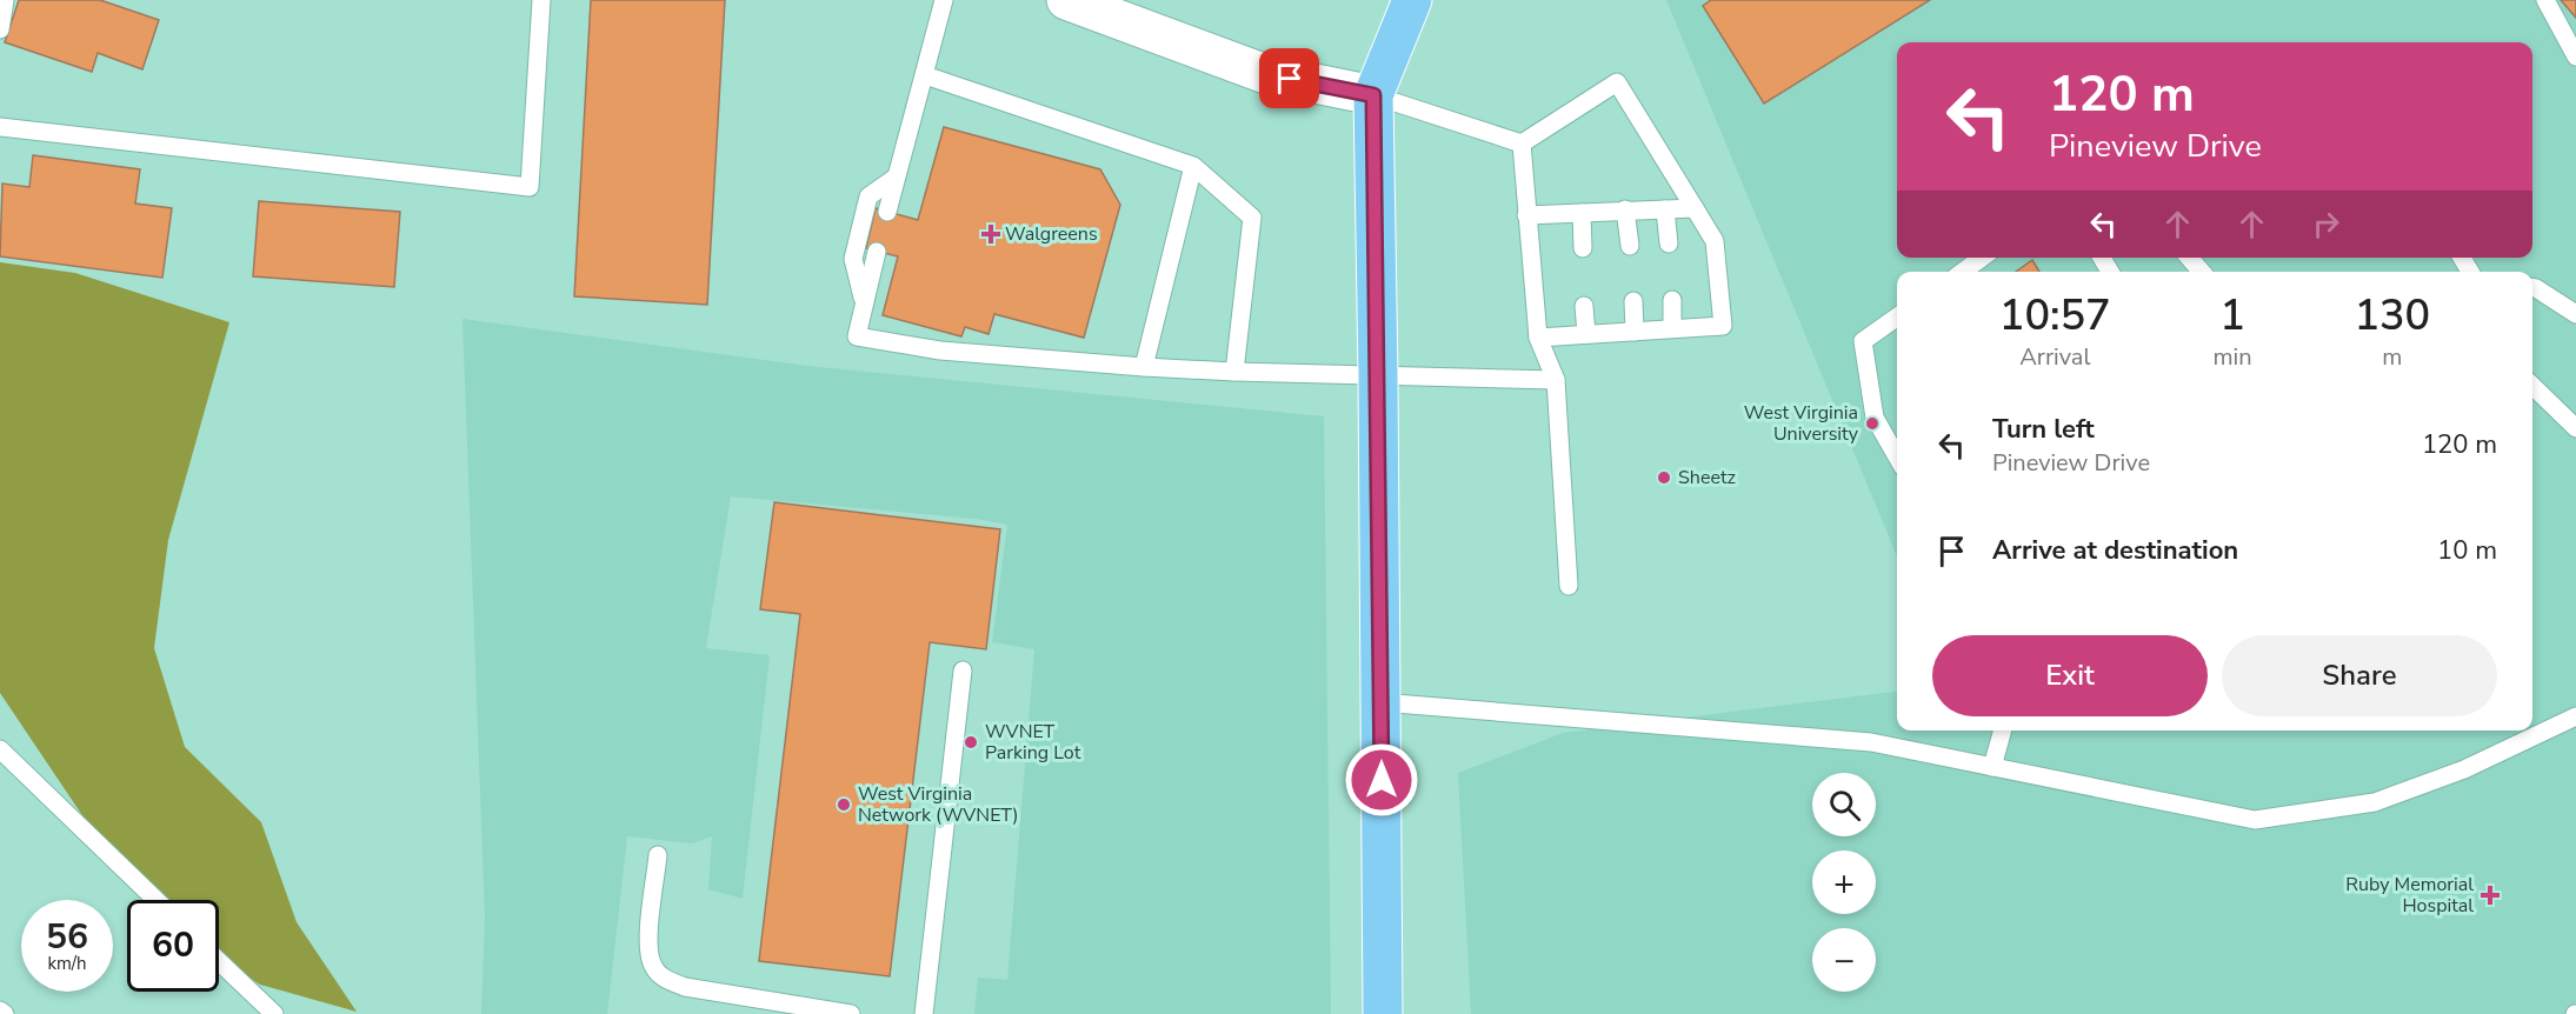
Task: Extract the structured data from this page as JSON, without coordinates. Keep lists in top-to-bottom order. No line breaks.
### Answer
{"places":{"health":["Walgreens","Ruby Memorial Hospital"],"other":["West Virginia University","Sheetz","WVNET Parking Lot","West Virginia Network (WVNET)"]},"page":{"turn":["120 m","Pineview Drive"],"eta":["10:57","Arrival","1","min","130","m"],"list":[{"name":"Turn left","note":"Pineview Drive","value":"120 m"},{"name":"Arrive at destination","value":"10 m"}],"buttons":["Exit","Share"],"map_buttons":["+","−"],"speed":"56 km/h","limit":"60"}}
